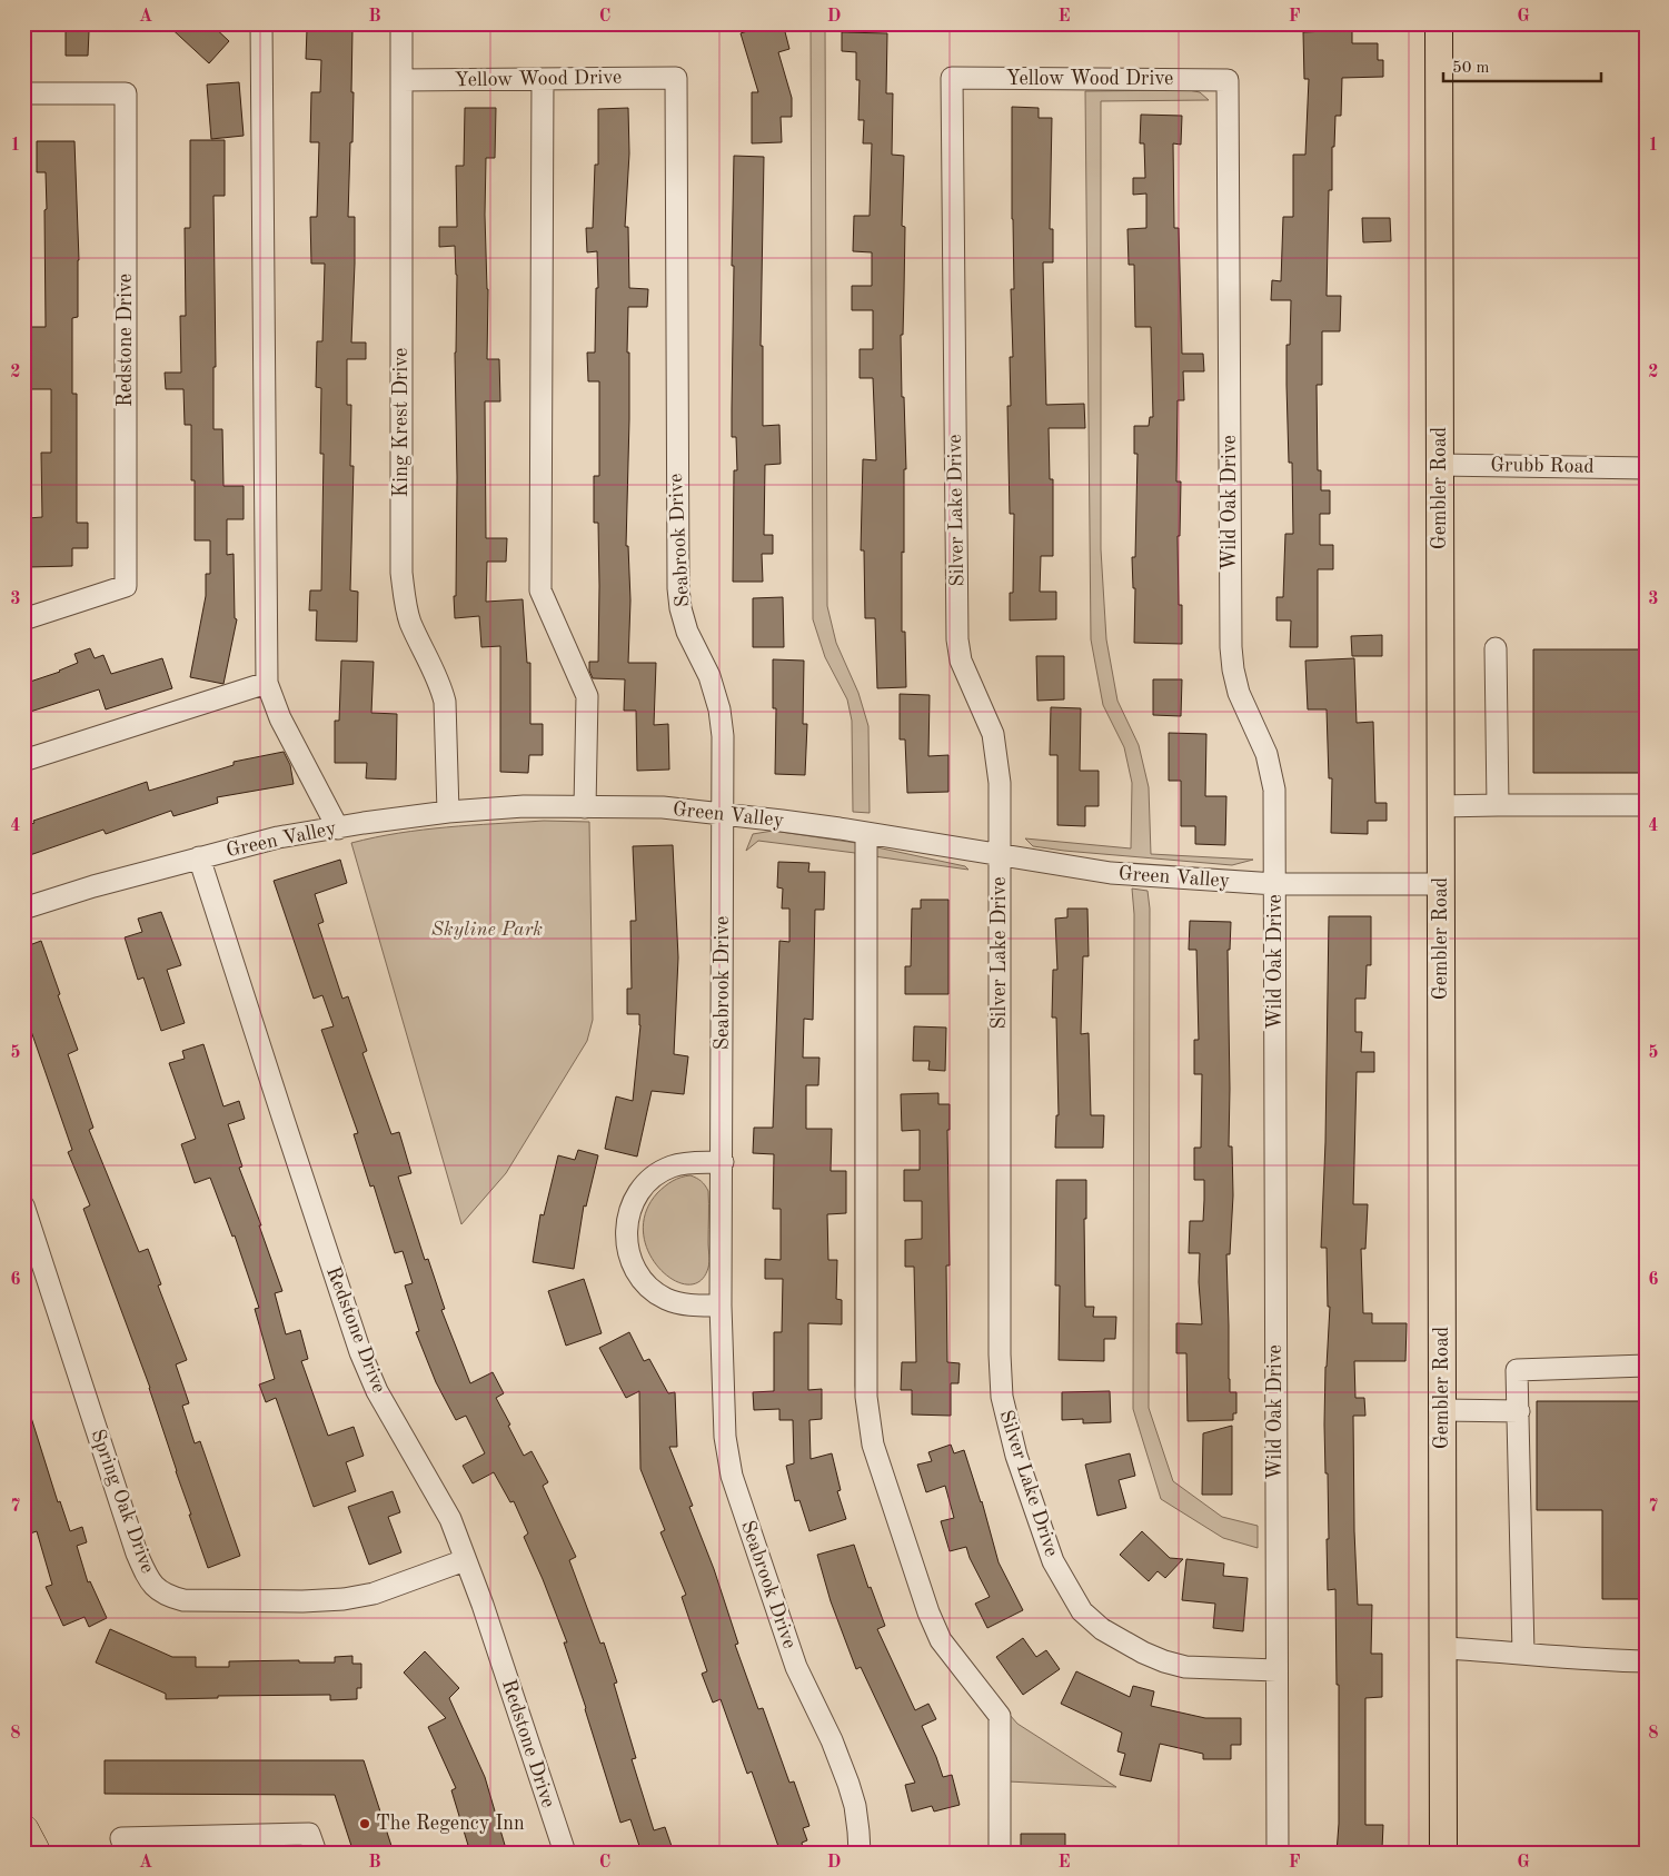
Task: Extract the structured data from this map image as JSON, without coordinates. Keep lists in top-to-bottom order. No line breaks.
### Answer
{"streets":{"main road":["Gembler Road"],"street":["Yellow Wood Drive","Redstone Drive","King Krest Drive","Grubb Road","Wild Oak Drive","Silver Lake Drive","Seabrook Drive","Green Valley","Spring Oak Drive"]},"crossings":[["Yellow Wood Drive","King Krest Drive"],["Yellow Wood Drive","Wild Oak Drive"],["Yellow Wood Drive","Silver Lake Drive"],["Yellow Wood Drive","Seabrook Drive"],["Redstone Drive","Green Valley"],["Redstone Drive","Spring Oak Drive"],["King Krest Drive","Green Valley"],["Grubb Road","Gembler Road"],["Gembler Road","Green Valley"],["Wild Oak Drive","Silver Lake Drive"],["Wild Oak Drive","Green Valley"],["Silver Lake Drive","Green Valley"],["Seabrook Drive","Green Valley"]],"parks":["Skyline Park"],"places":["The Regency Inn"],"scale_bar":"50 m","grid":{"columns":["A","B","C","D","E","F","G"],"rows":["1","2","3","4","5","6","7","8"]}}
